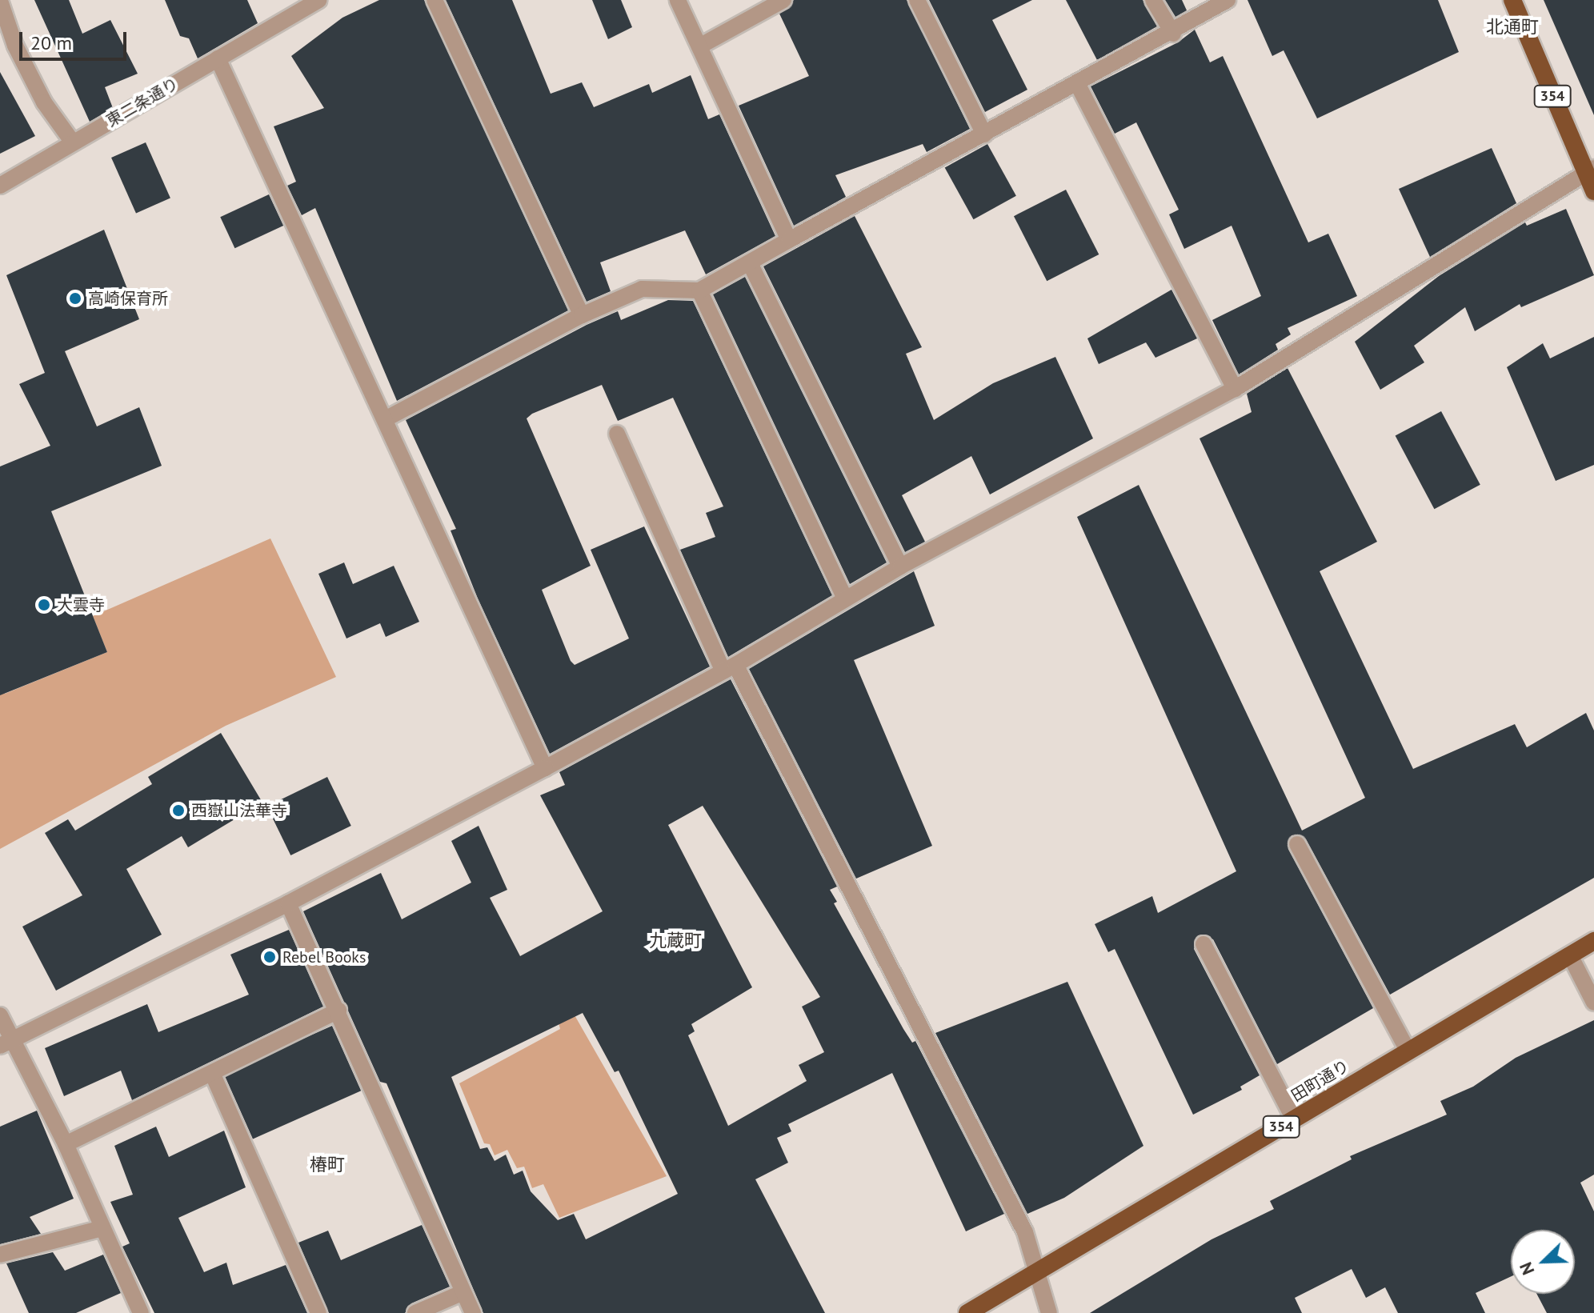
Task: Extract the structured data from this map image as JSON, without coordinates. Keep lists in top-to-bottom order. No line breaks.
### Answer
{"streets":{"highway":["354","田町通り"],"street":["東二条通り"]},"districts":["北通町","九蔵町","椿町"],"places":["高崎保育所","大雲寺","西嶽山法華寺","Rebel Books"],"scale_bar":"20 m","north":"bottom left"}
